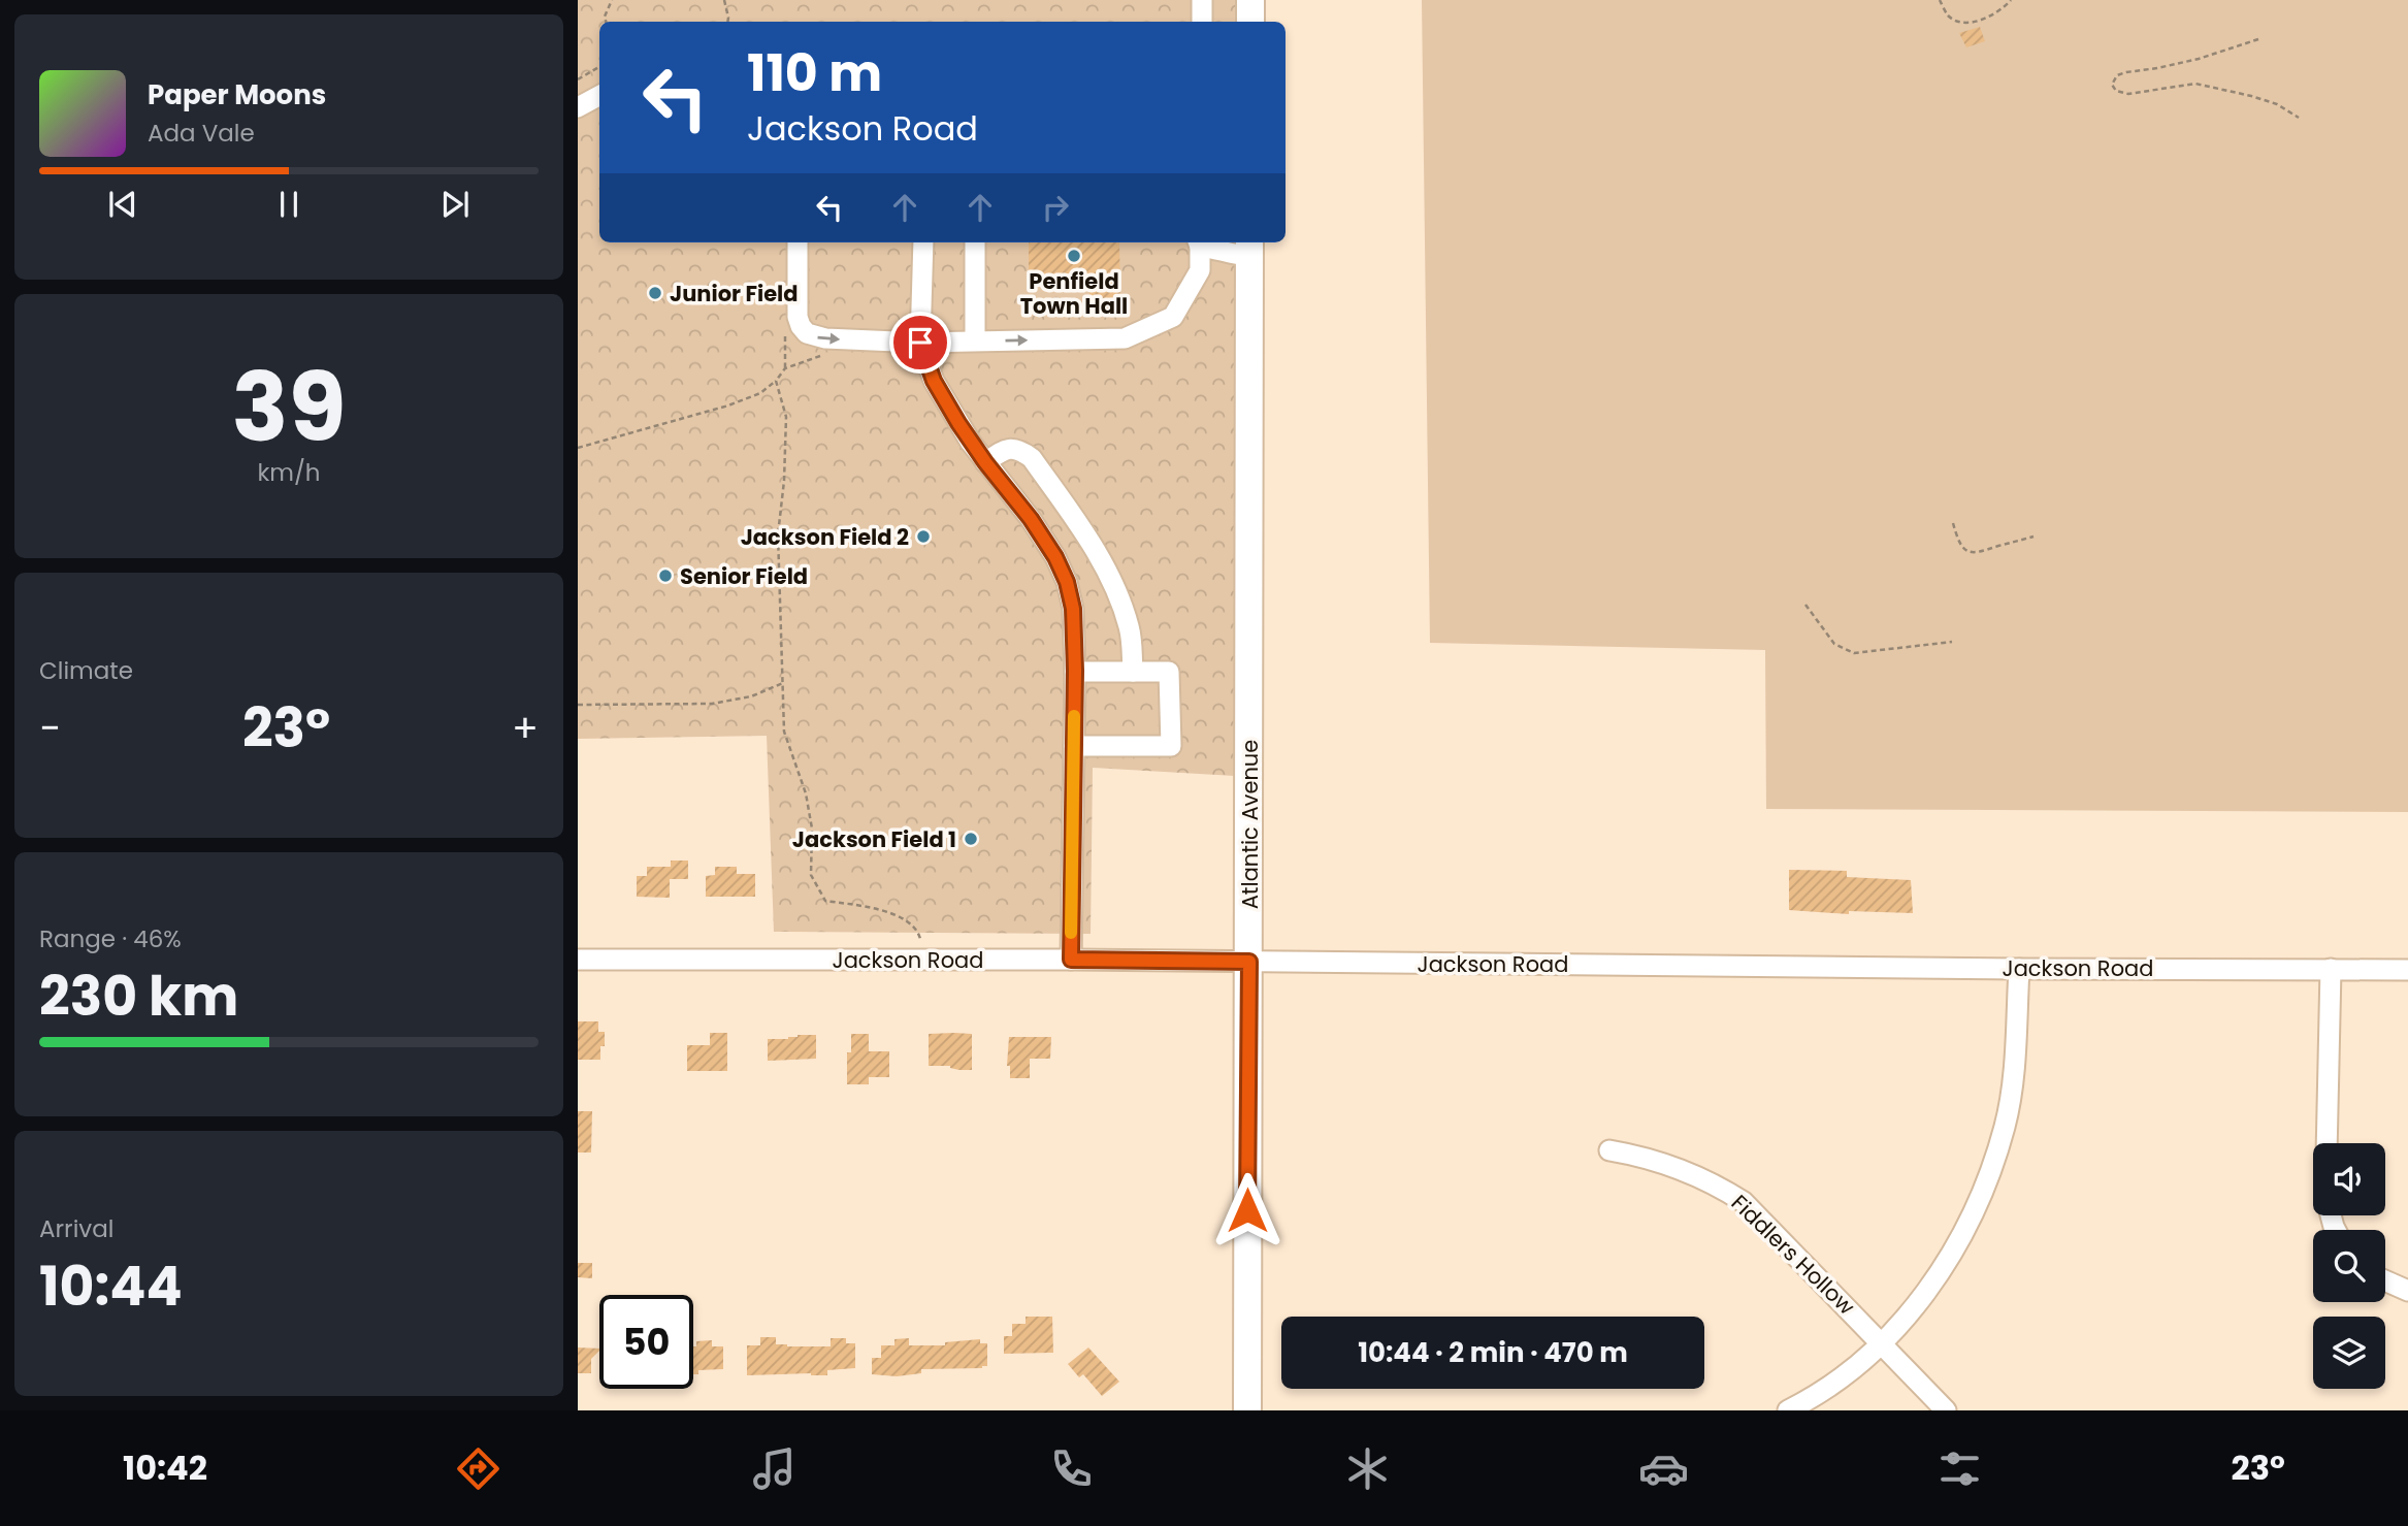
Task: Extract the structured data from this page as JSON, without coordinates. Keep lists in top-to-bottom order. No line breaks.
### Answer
{"streets":{"main road":["Atlantic Avenue"],"street":["Jackson Road","Fiddlers Hollow"]},"crossings":[["Atlantic Avenue","Jackson Road"]],"places":["Penfield Town Hall","Junior Field","Jackson Field 2","Senior Field","Jackson Field 1"],"page":{"turn":["110 m","Jackson Road"],"song":["Paper Moons","Ada Vale"],"tile":[["39","km/h"],"Climate",["Range · 46%","230 km"],["Arrival","10:44"]],"heat":["−","23°","+"],"limit":"50","trip":"10:44 · 2 min · 470 m","tabs":["10:42","23°"]}}
